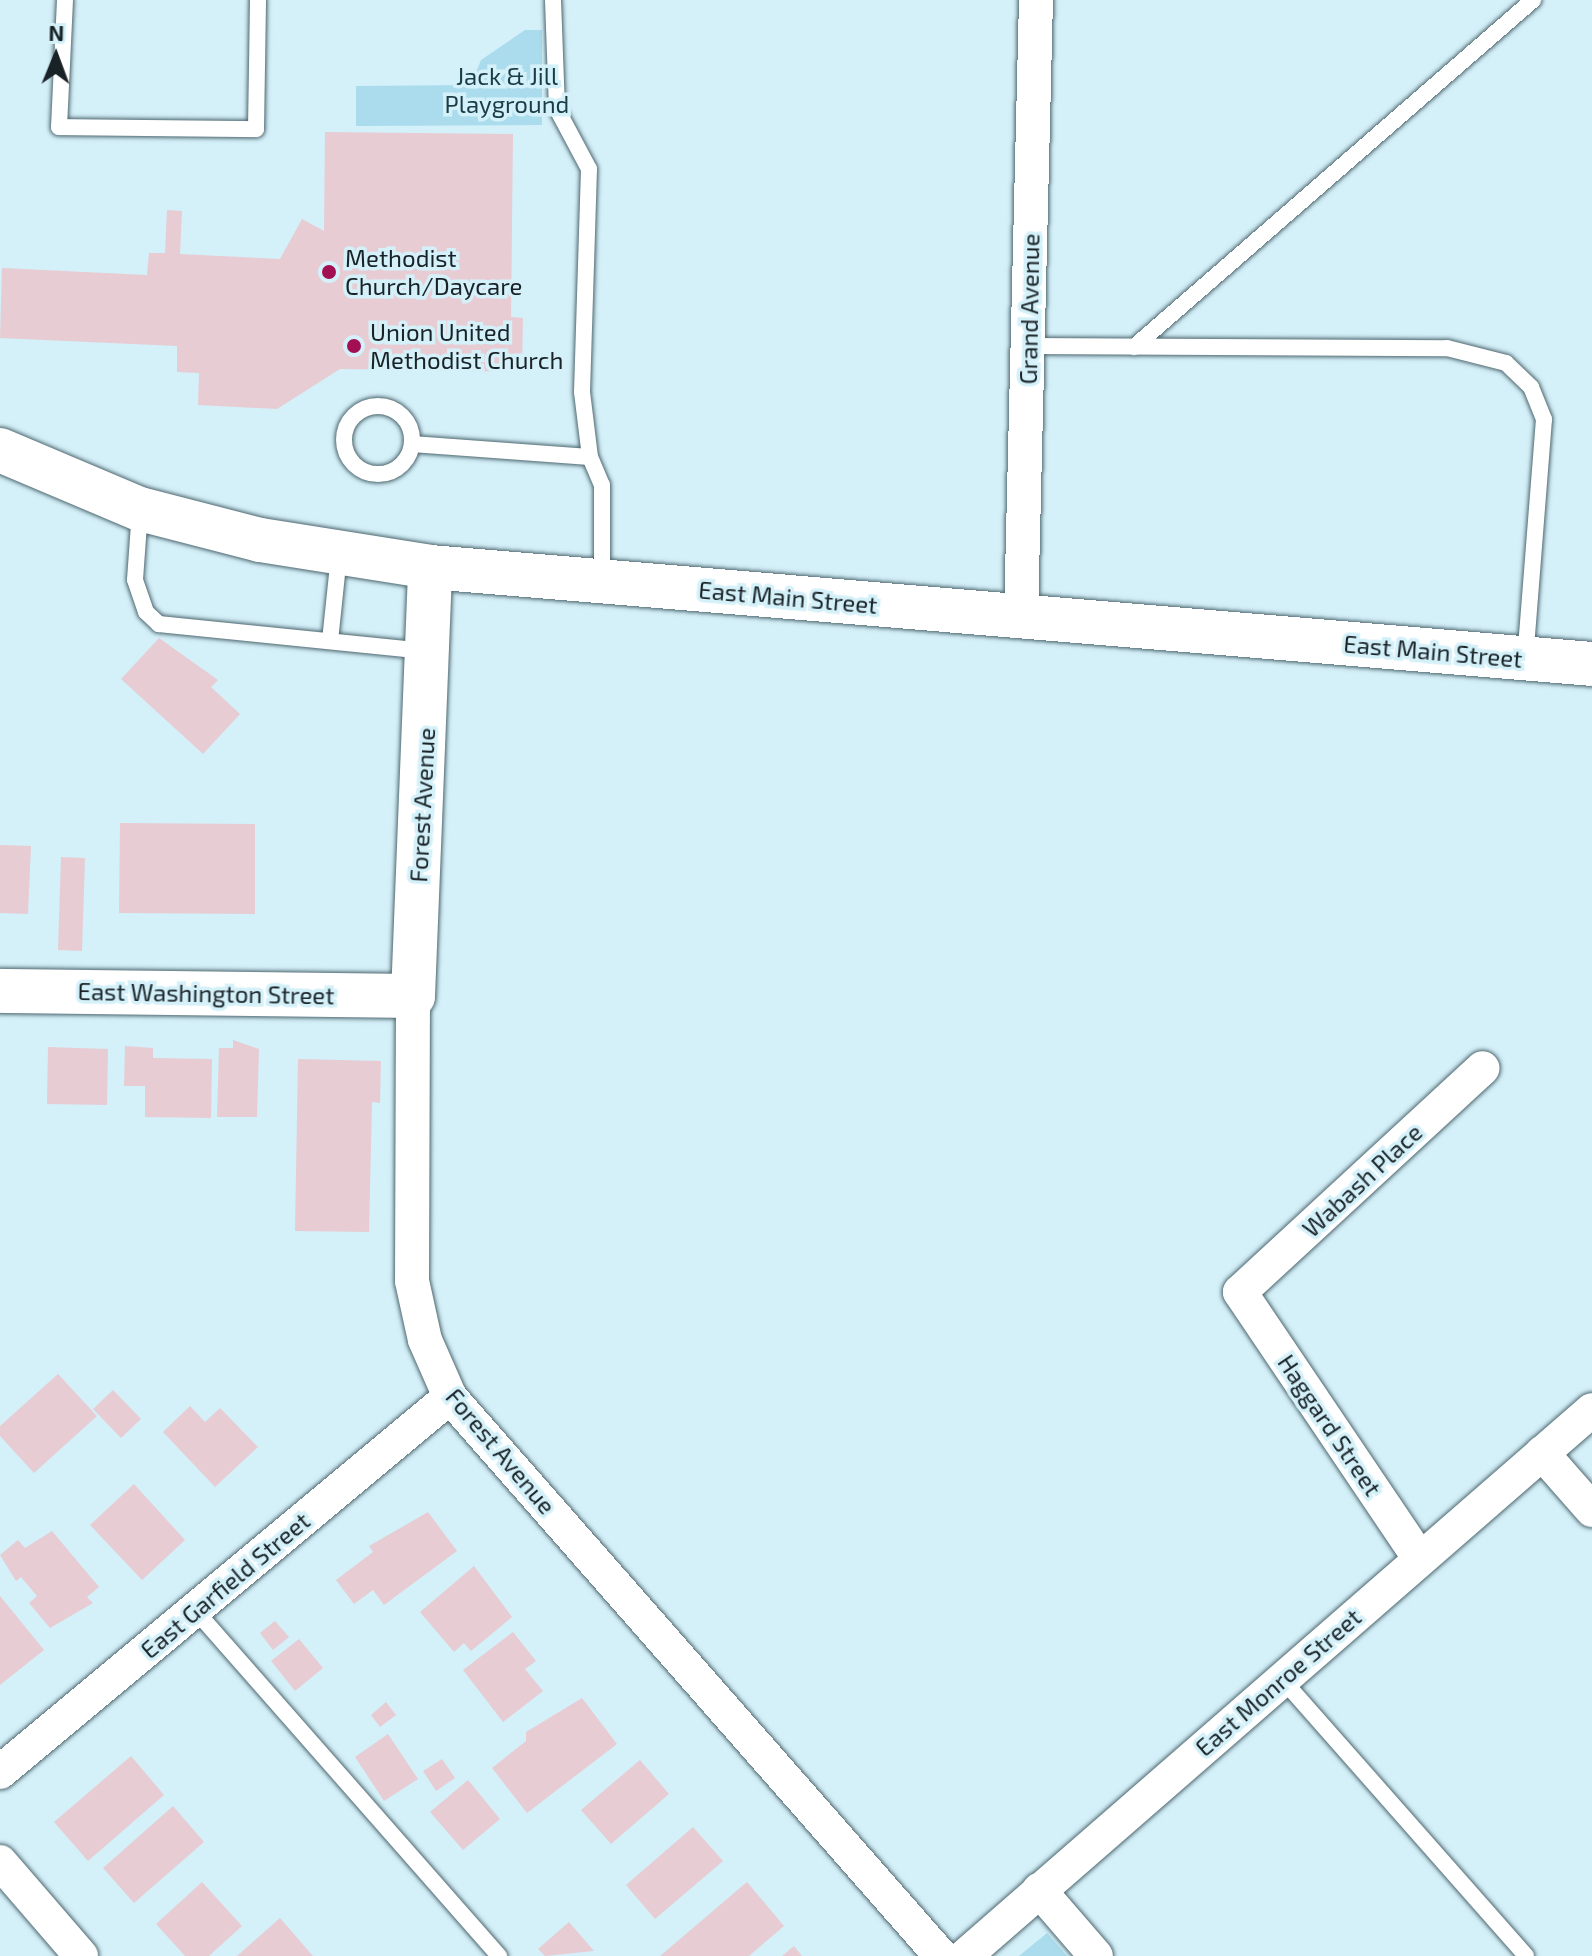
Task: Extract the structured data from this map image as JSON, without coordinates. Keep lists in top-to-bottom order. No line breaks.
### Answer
{"streets":{"main road":["East Main Street","Forest Avenue","East Washington Street"],"street":["Grand Avenue","Wabash Place","Haggard Street","East Garfield Street","East Monroe Street"]},"crossings":[["Grand Avenue","East Main Street"],["East Main Street","Forest Avenue"],["Forest Avenue","East Washington Street"],["Forest Avenue","East Garfield Street"],["Wabash Place","Haggard Street"],["Haggard Street","East Monroe Street"]],"parks":["Jack & Jill Playground"],"places":["Methodist Church/Daycare","Union United Methodist Church"],"north":"top"}
